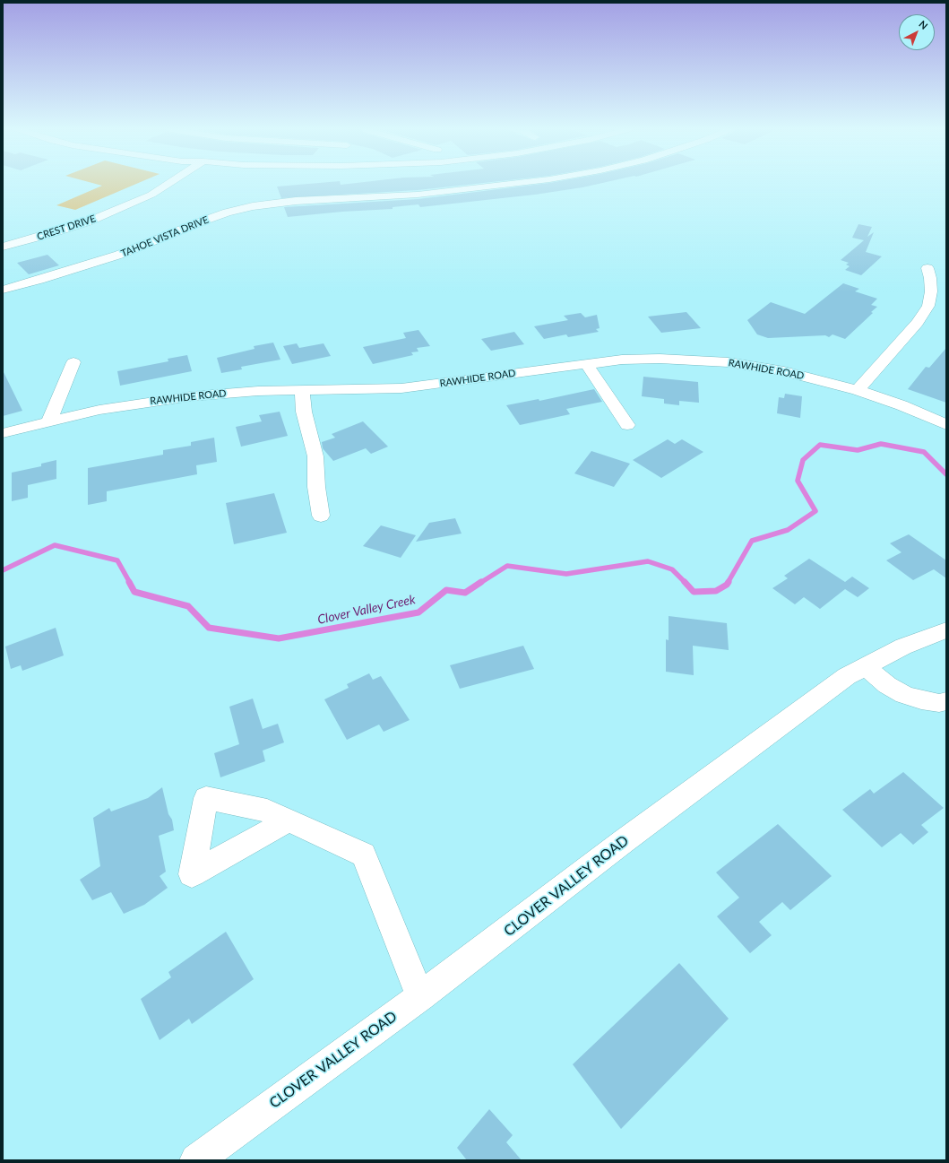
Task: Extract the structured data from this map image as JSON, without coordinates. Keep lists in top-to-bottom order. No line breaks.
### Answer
{"streets":{"street":["CREST DRIVE","TAHOE VISTA DRIVE","RAWHIDE ROAD","CLOVER VALLEY ROAD"]},"water":["Clover Valley Creek"],"north":"top right"}
